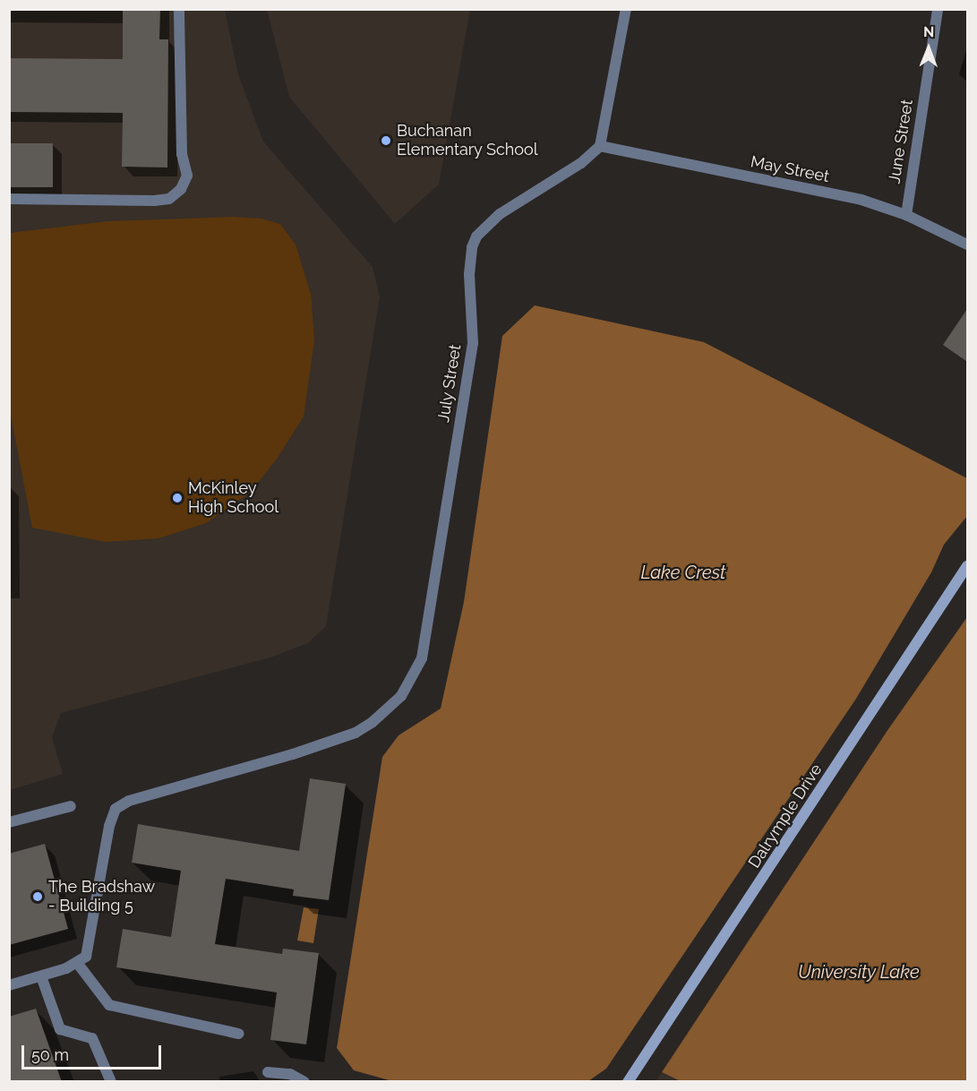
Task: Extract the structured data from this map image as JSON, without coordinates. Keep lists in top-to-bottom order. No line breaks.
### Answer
{"streets":{"street":["June Street","May Street","July Street","Dalrymple Drive"]},"crossings":[["June Street","May Street"],["May Street","July Street"]],"water":["Lake Crest","University Lake"],"places":["Buchanan Elementary School","McKinley High School","The Bradshaw - Building 5"],"scale_bar":"50 m","north":"top"}
